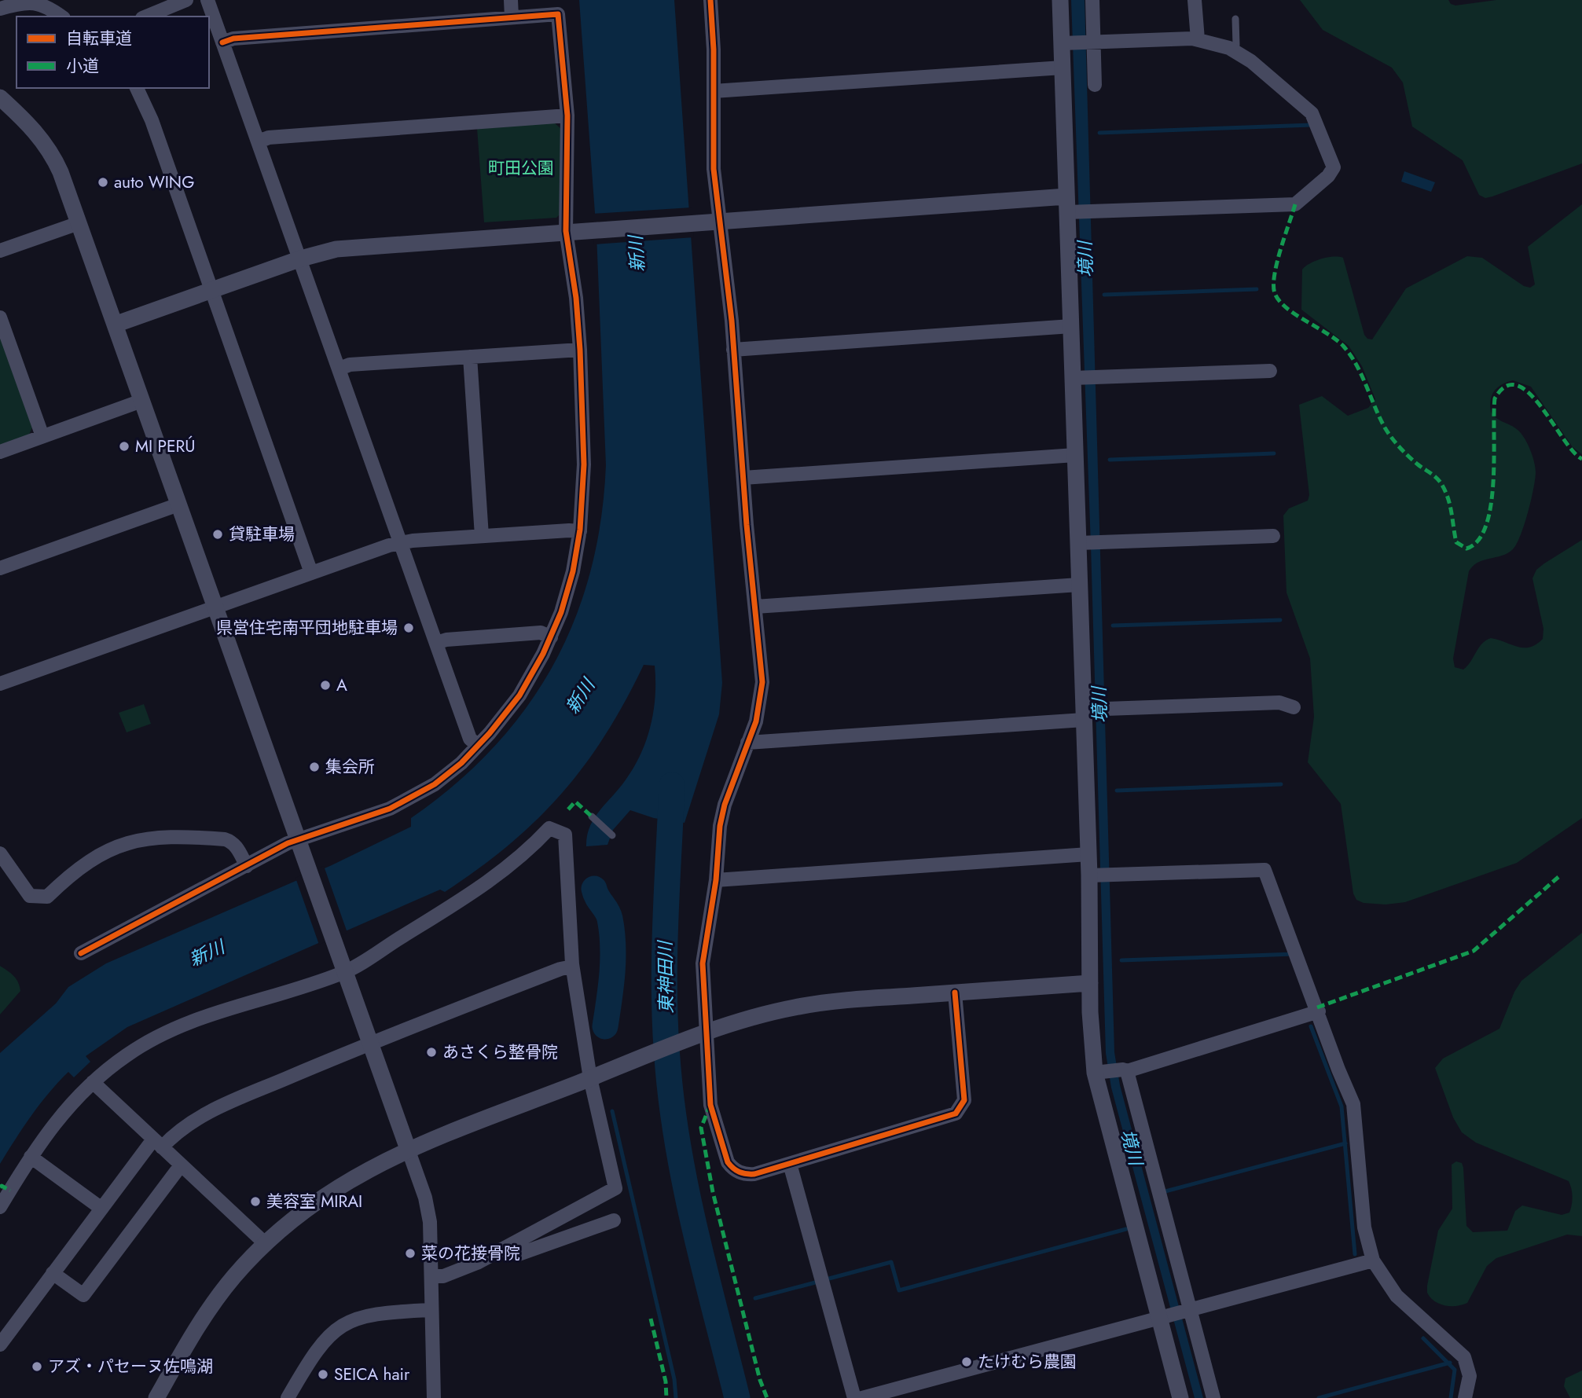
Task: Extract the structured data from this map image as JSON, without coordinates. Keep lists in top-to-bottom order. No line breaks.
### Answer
{"water":["新川","境川","東神田川"],"parks":["町田公園"],"places":["auto WING","MI PERÚ","貸駐車場","県営住宅南平団地駐車場","A","集会所","あさくら整骨院","美容室 MIRAI","菜の花接骨院","たけむら農園","アズ・パセーヌ佐鳴湖","SEICA hair"],"legend":["自転車道","小道"]}
